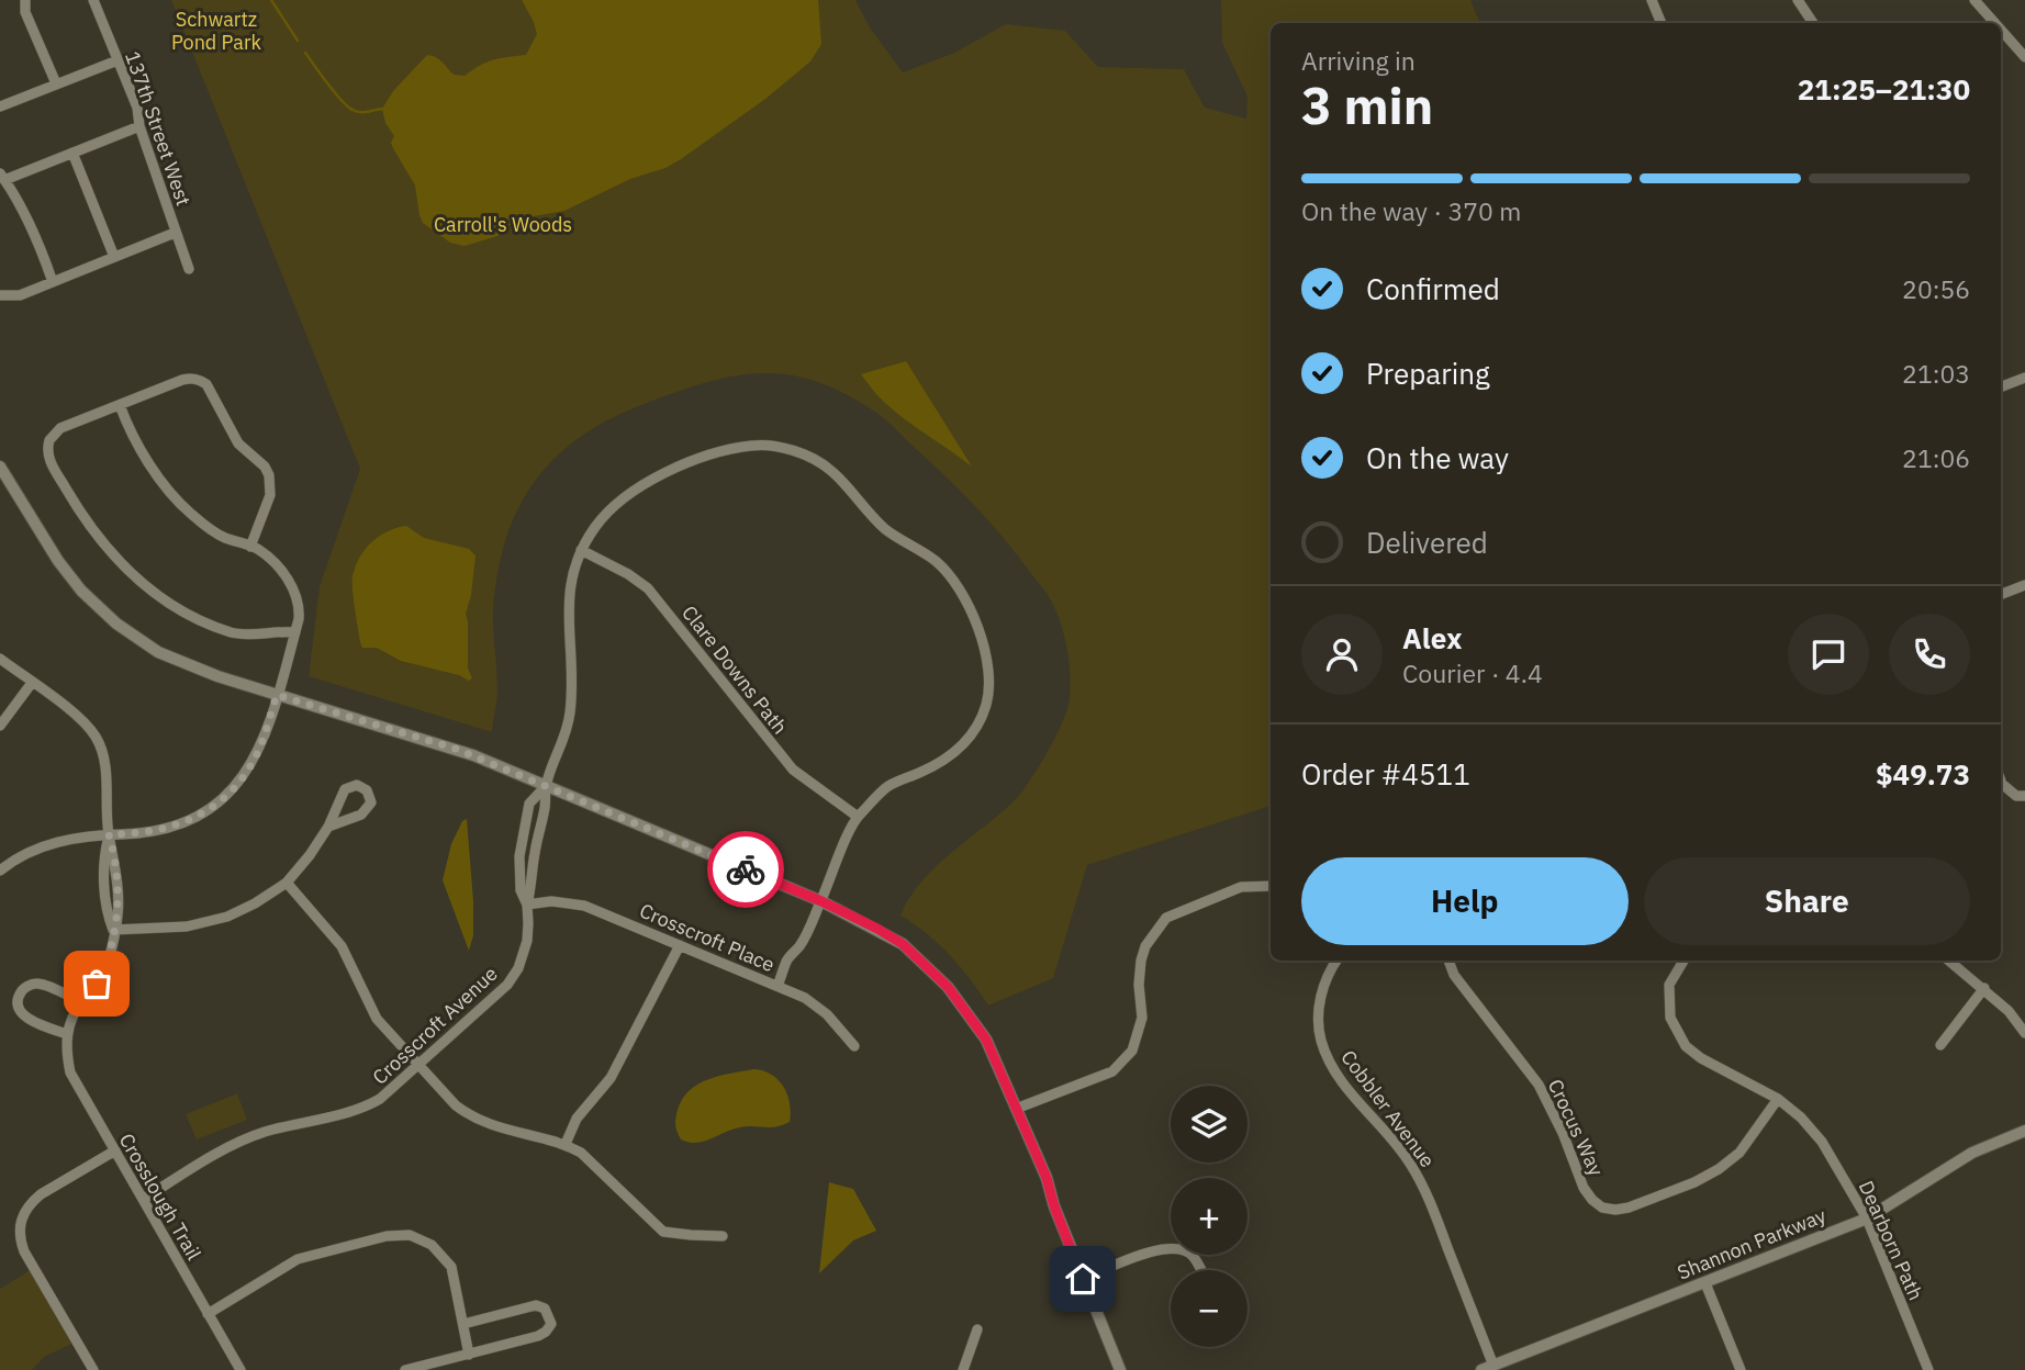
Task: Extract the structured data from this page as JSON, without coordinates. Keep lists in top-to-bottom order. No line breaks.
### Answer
{"streets":{"street":["137th Street West","Clare Downs Path","Crosscroft Place","Crosscroft Avenue","Cobbler Avenue","Crocus Way","Crosslough Trail","Dearborn Path","Shannon Parkway"]},"crossings":[["Crosscroft Place","Crosscroft Avenue"],["Crosscroft Avenue","Crosslough Trail"],["Cobbler Avenue","Shannon Parkway"],["Crocus Way","Dearborn Path"],["Dearborn Path","Shannon Parkway"]],"parks":["Schwartz Pond Park","Carroll's Woods"],"page":{"heading":["3 min","Arriving in","21:25–21:30"],"panel":["Alex","Courier · 4.4","Order #4511","$49.73"],"bar":"On the way · 370 m","list":[["Confirmed","20:56"],["Preparing","21:03"],["On the way","21:06"],"Delivered"],"buttons":["Help","Share"],"map_buttons":["+","−"]}}
